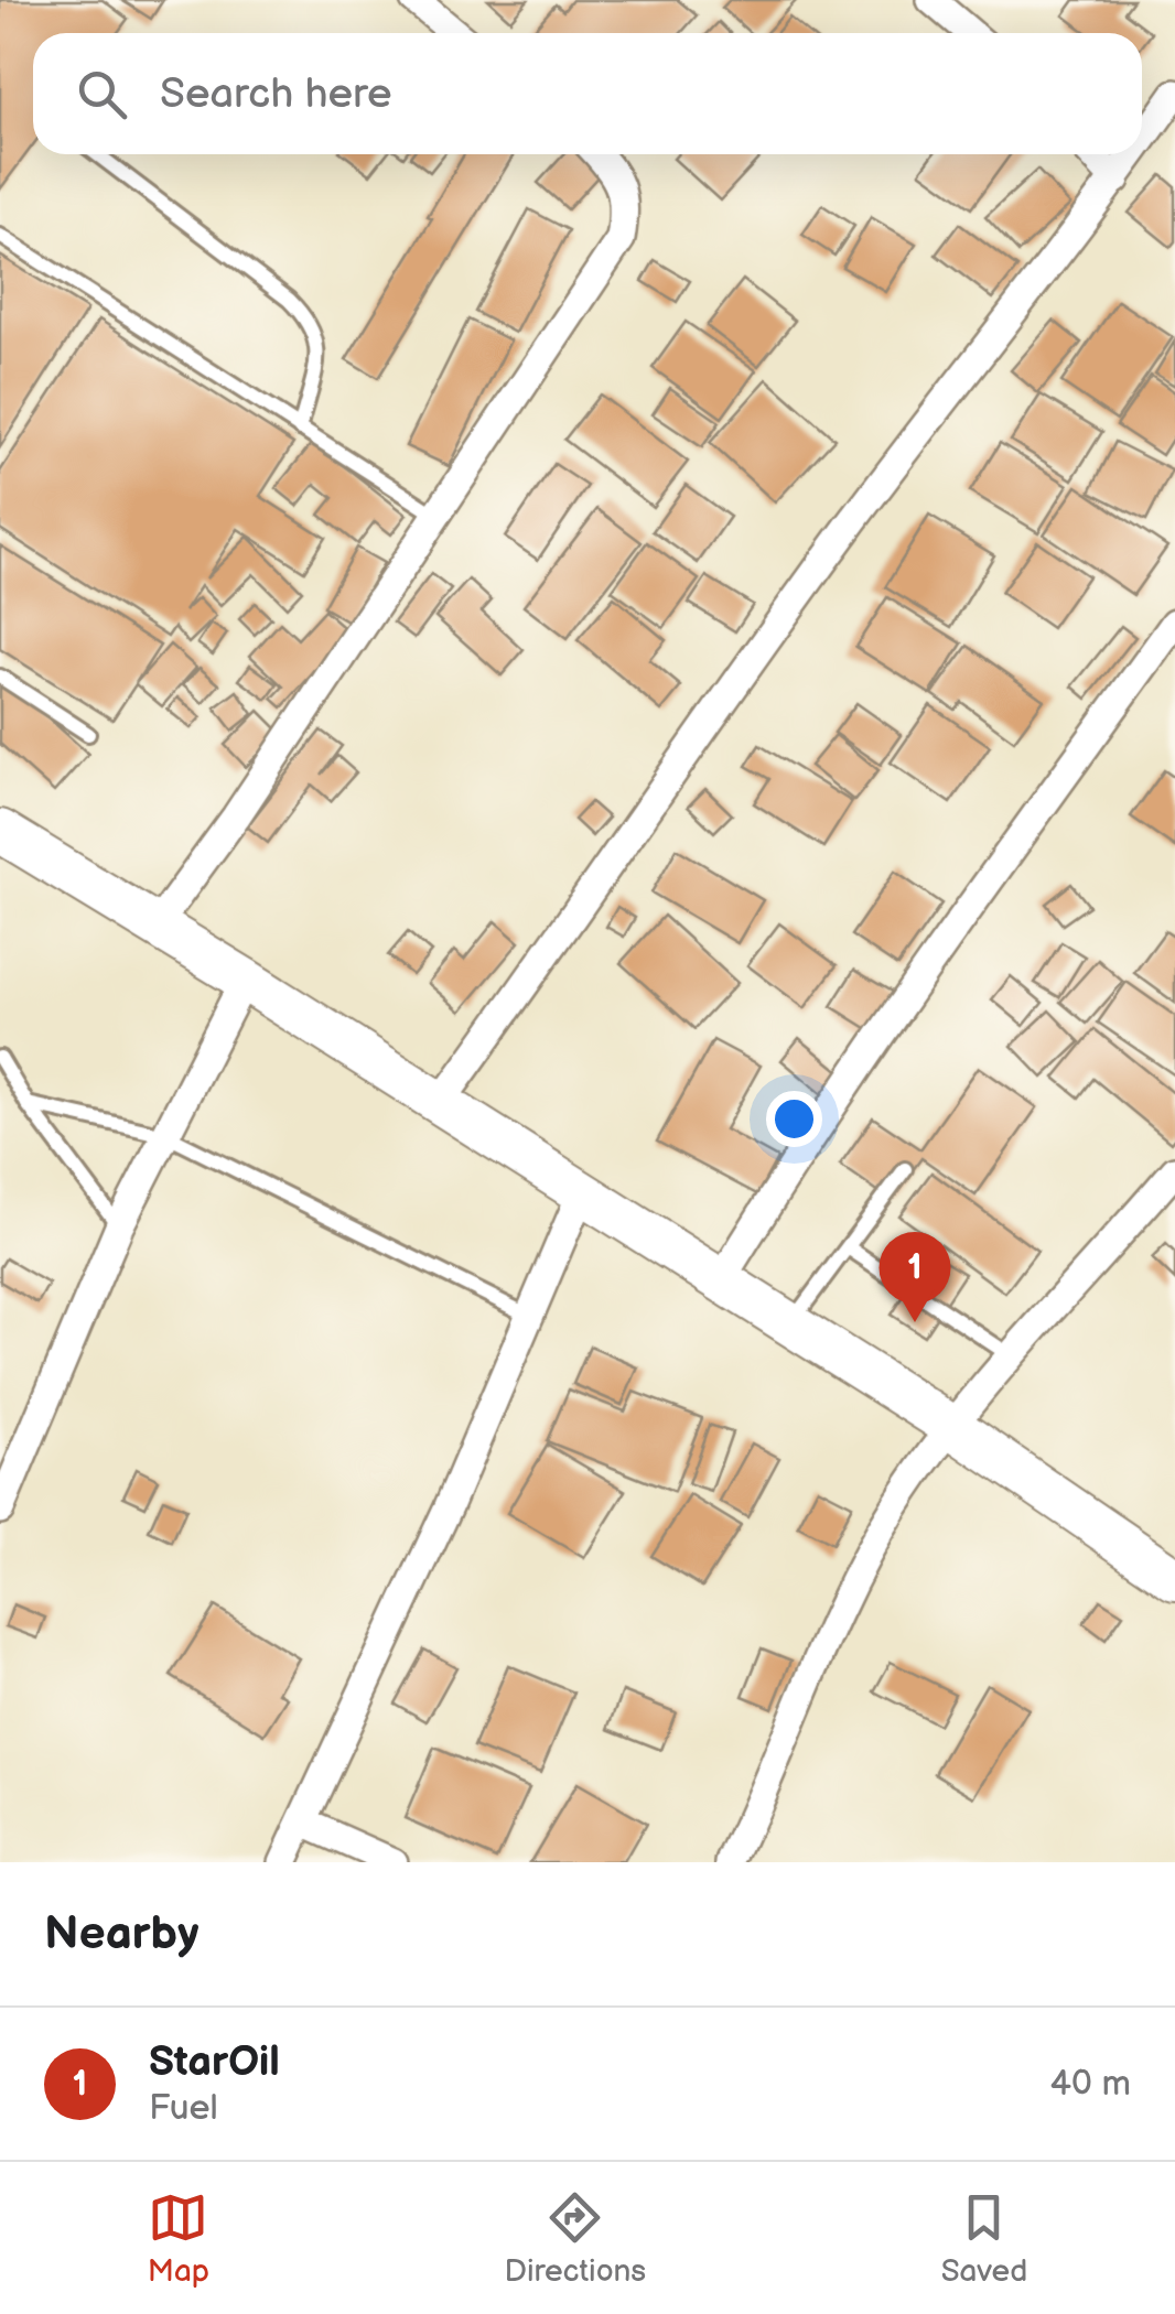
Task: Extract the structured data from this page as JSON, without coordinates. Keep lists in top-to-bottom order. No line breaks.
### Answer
{"page":{"search":"Search here","pins":"1","heading":"Nearby","list":[{"mark":"1","name":"StarOil","note":"Fuel","value":"40 m"}],"nav":["Map","Directions","Saved"]}}
